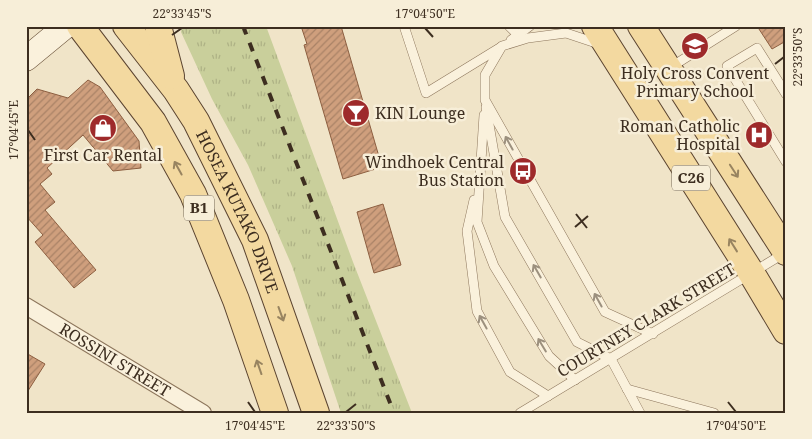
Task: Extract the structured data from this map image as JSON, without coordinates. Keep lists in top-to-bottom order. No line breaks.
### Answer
{"streets":{"main road":["C26","B1","HOSEA KUTAKO DRIVE"],"street":["ROSSINI STREET"],"lane":["COURTNEY CLARK STREET"]},"crossings":[["C26","COURTNEY CLARK STREET"]],"places":{"school or university":["Holy Cross Convent Primary School"],"bar":["KIN Lounge"],"shop":["First Car Rental"],"hospital":["Roman Catholic Hospital"],"bus stop":["Windhoek Central Bus Station"]},"coordinates":["22°33'45\"S","17°04'50\"E","22°33'50\"S","17°04'45\"E"]}
